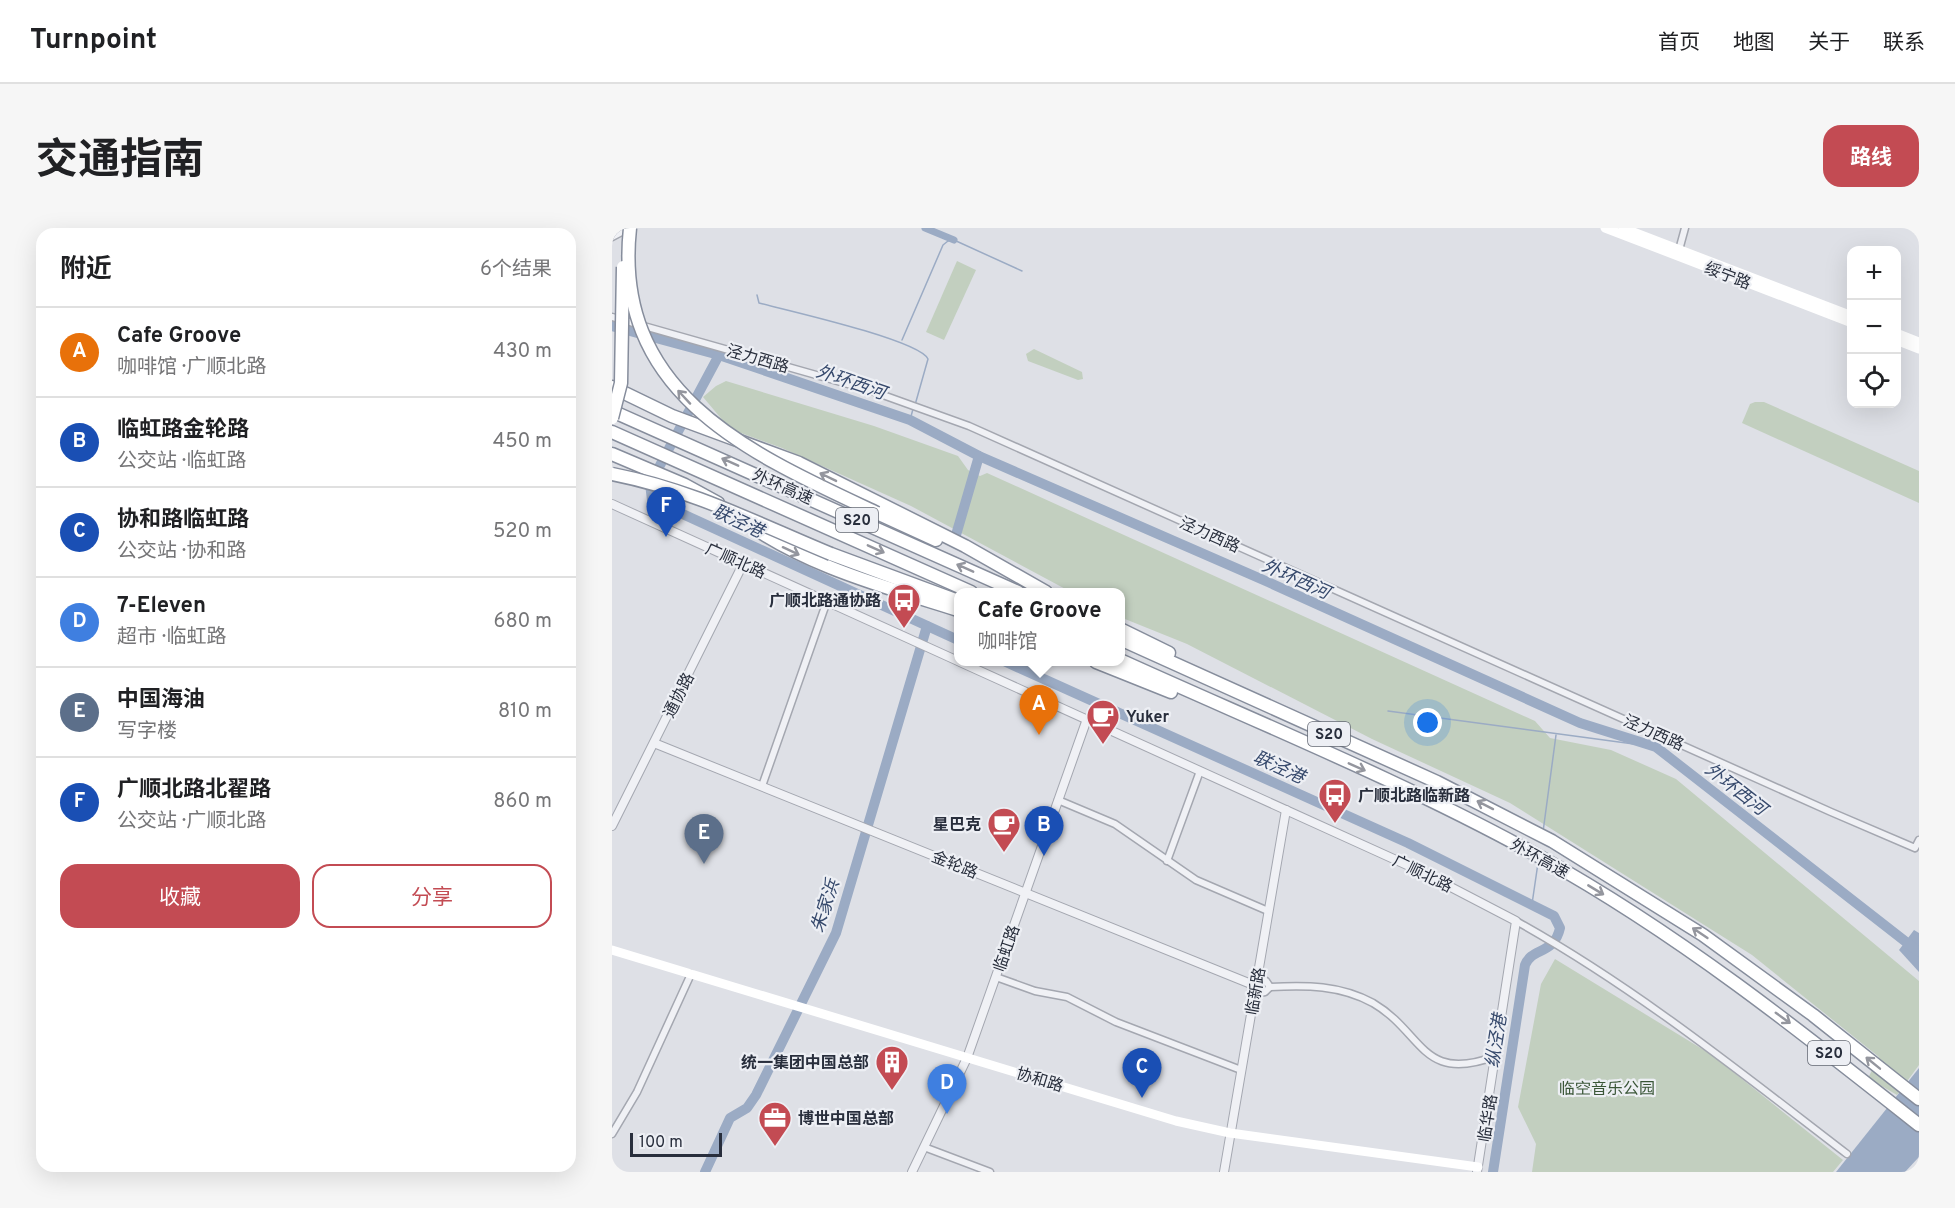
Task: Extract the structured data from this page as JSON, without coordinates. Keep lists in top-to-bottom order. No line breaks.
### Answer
{"streets":{"highway":["外环高速","S20"],"main road":["绥宁路","协和路"],"street":["泾力西路","广顺北路","通协路","金轮路","临虹路","临新路","临华路"]},"crossings":[["广顺北路","通协路"],["广顺北路","临虹路"],["广顺北路","临新路"],["广顺北路","临华路"],["通协路","金轮路"],["金轮路","临虹路"],["金轮路","临新路"],["临虹路","协和路"],["临新路","协和路"],["协和路","临华路"]],"water":["外环西河","联泾港","朱家浜","纵泾港"],"parks":["临空音乐公园"],"places":{"bus stop":["广顺北路通协路","广顺北路临新路"],"cafe":["Yuker","星巴克"],"building":["统一集团中国总部"],"office":["博世中国总部"]},"scale_bar":"100 m","page":{"header":"Turnpoint","nav":["首页","地图","关于","联系"],"title":"交通指南","buttons":["路线",["收藏","分享"]],"heading":["附近","6个结果"],"map_buttons":["+","−"],"list":[{"mark":"A","name":"Cafe Groove","note":"咖啡馆 · 广顺北路","value":"430 m"},{"mark":"B","name":"临虹路金轮路","note":"公交站 · 临虹路","value":"450 m"},{"mark":"C","name":"协和路临虹路","note":"公交站 · 协和路","value":"520 m"},{"mark":"D","name":"7-Eleven","note":"超市 · 临虹路","value":"680 m"},{"mark":"E","name":"中国海油","note":"写字楼","value":"810 m"},{"mark":"F","name":"广顺北路北翟路","note":"公交站 · 广顺北路","value":"860 m"}],"pins":["F","A","B","E","C","D"],"popup":["Cafe Groove","咖啡馆"],"scale":"100 m"}}
